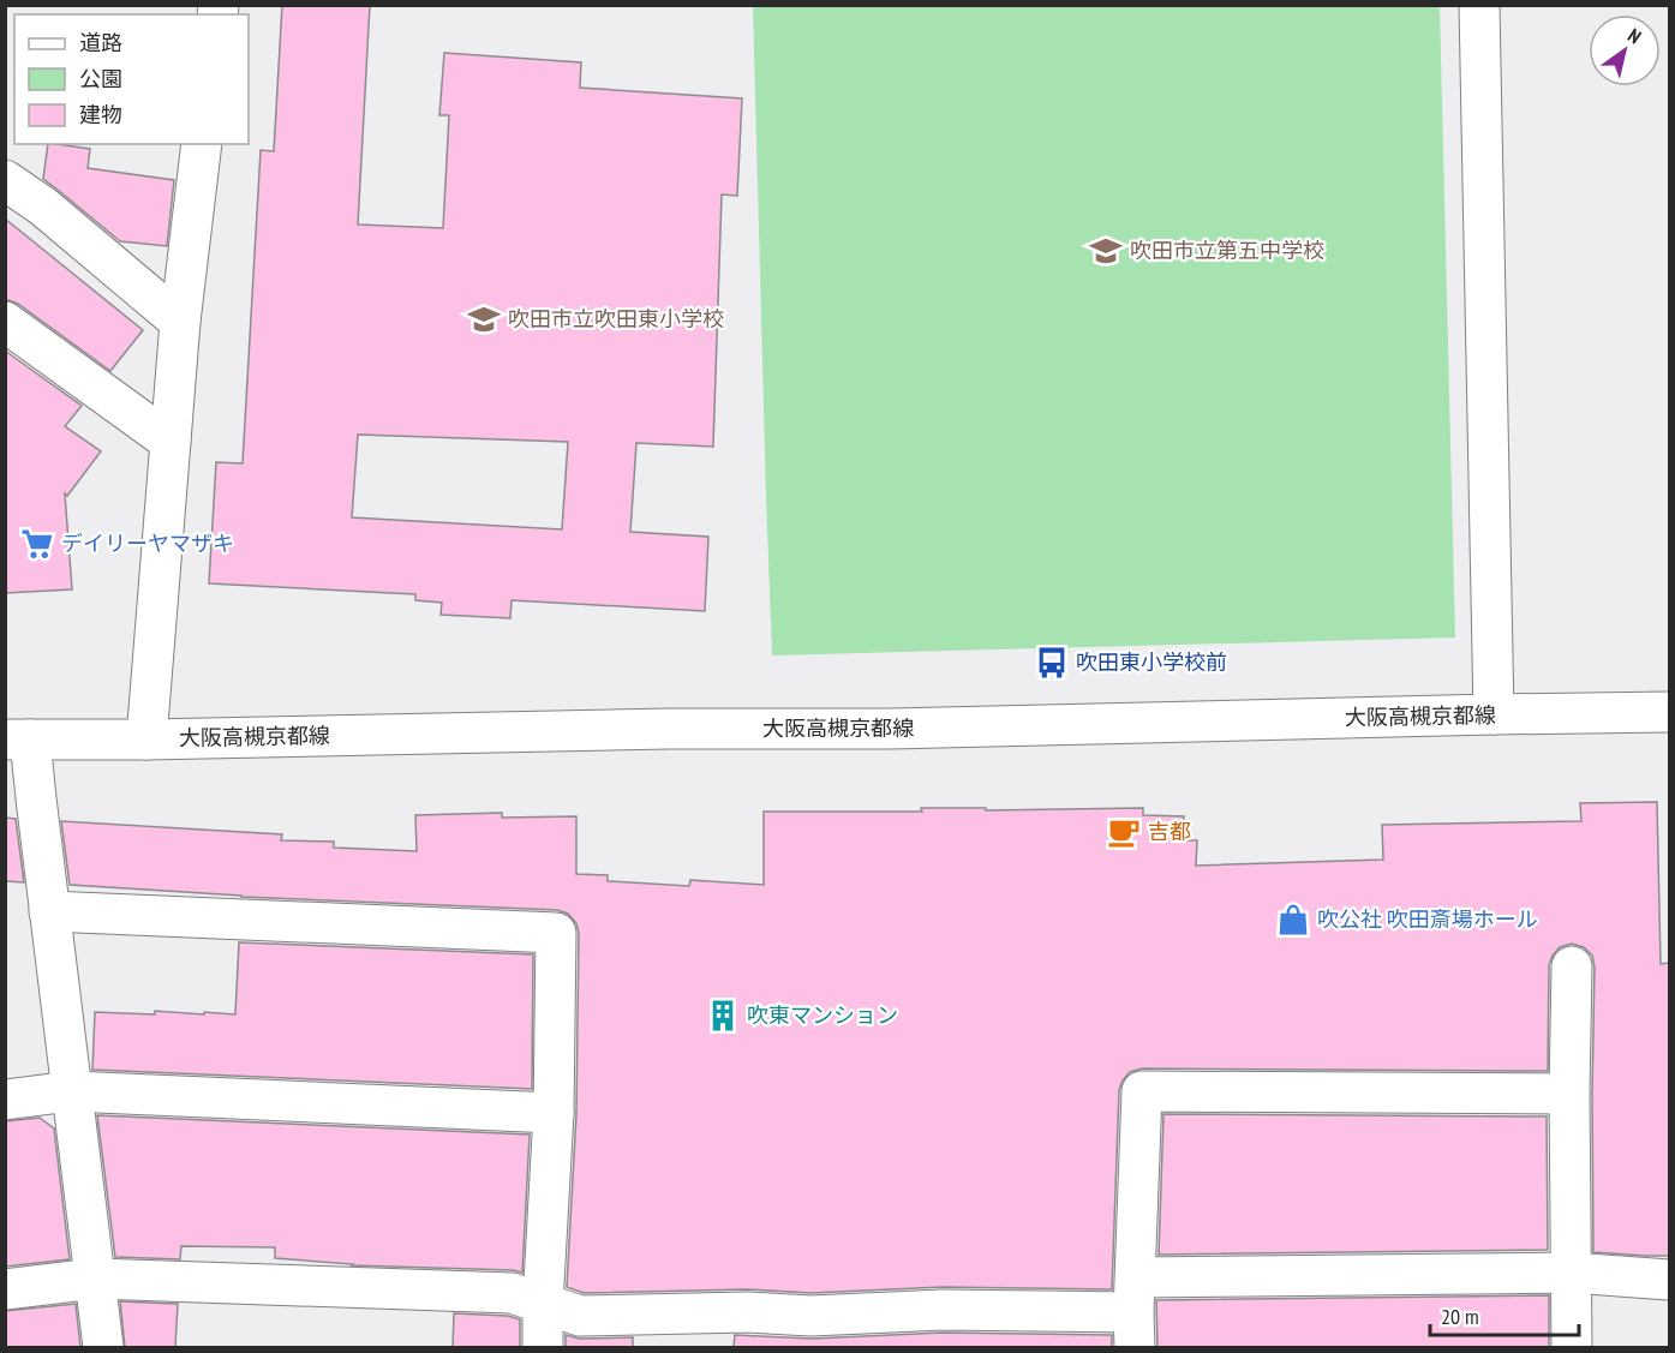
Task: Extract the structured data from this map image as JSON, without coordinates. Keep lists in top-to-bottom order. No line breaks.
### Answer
{"streets":{"street":["大阪高槻京都線"]},"places":{"school or university":["吹田市立第五中学校","吹田市立吹田東小学校"],"supermarket":["デイリーヤマザキ"],"bus stop":["吹田東小学校前"],"cafe":["吉都"],"shop":["吹公社 吹田斎場ホール"],"building":["吹東マンション"]},"legend":["道路","公園","建物"],"scale_bar":"20 m","north":"top right"}
